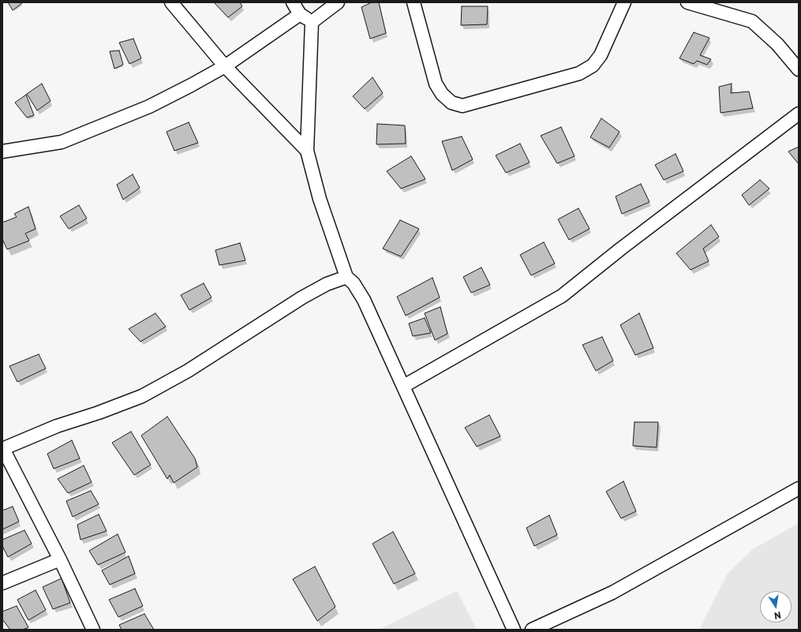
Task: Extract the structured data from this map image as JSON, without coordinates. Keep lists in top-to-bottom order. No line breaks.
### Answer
{"north":"bottom"}
